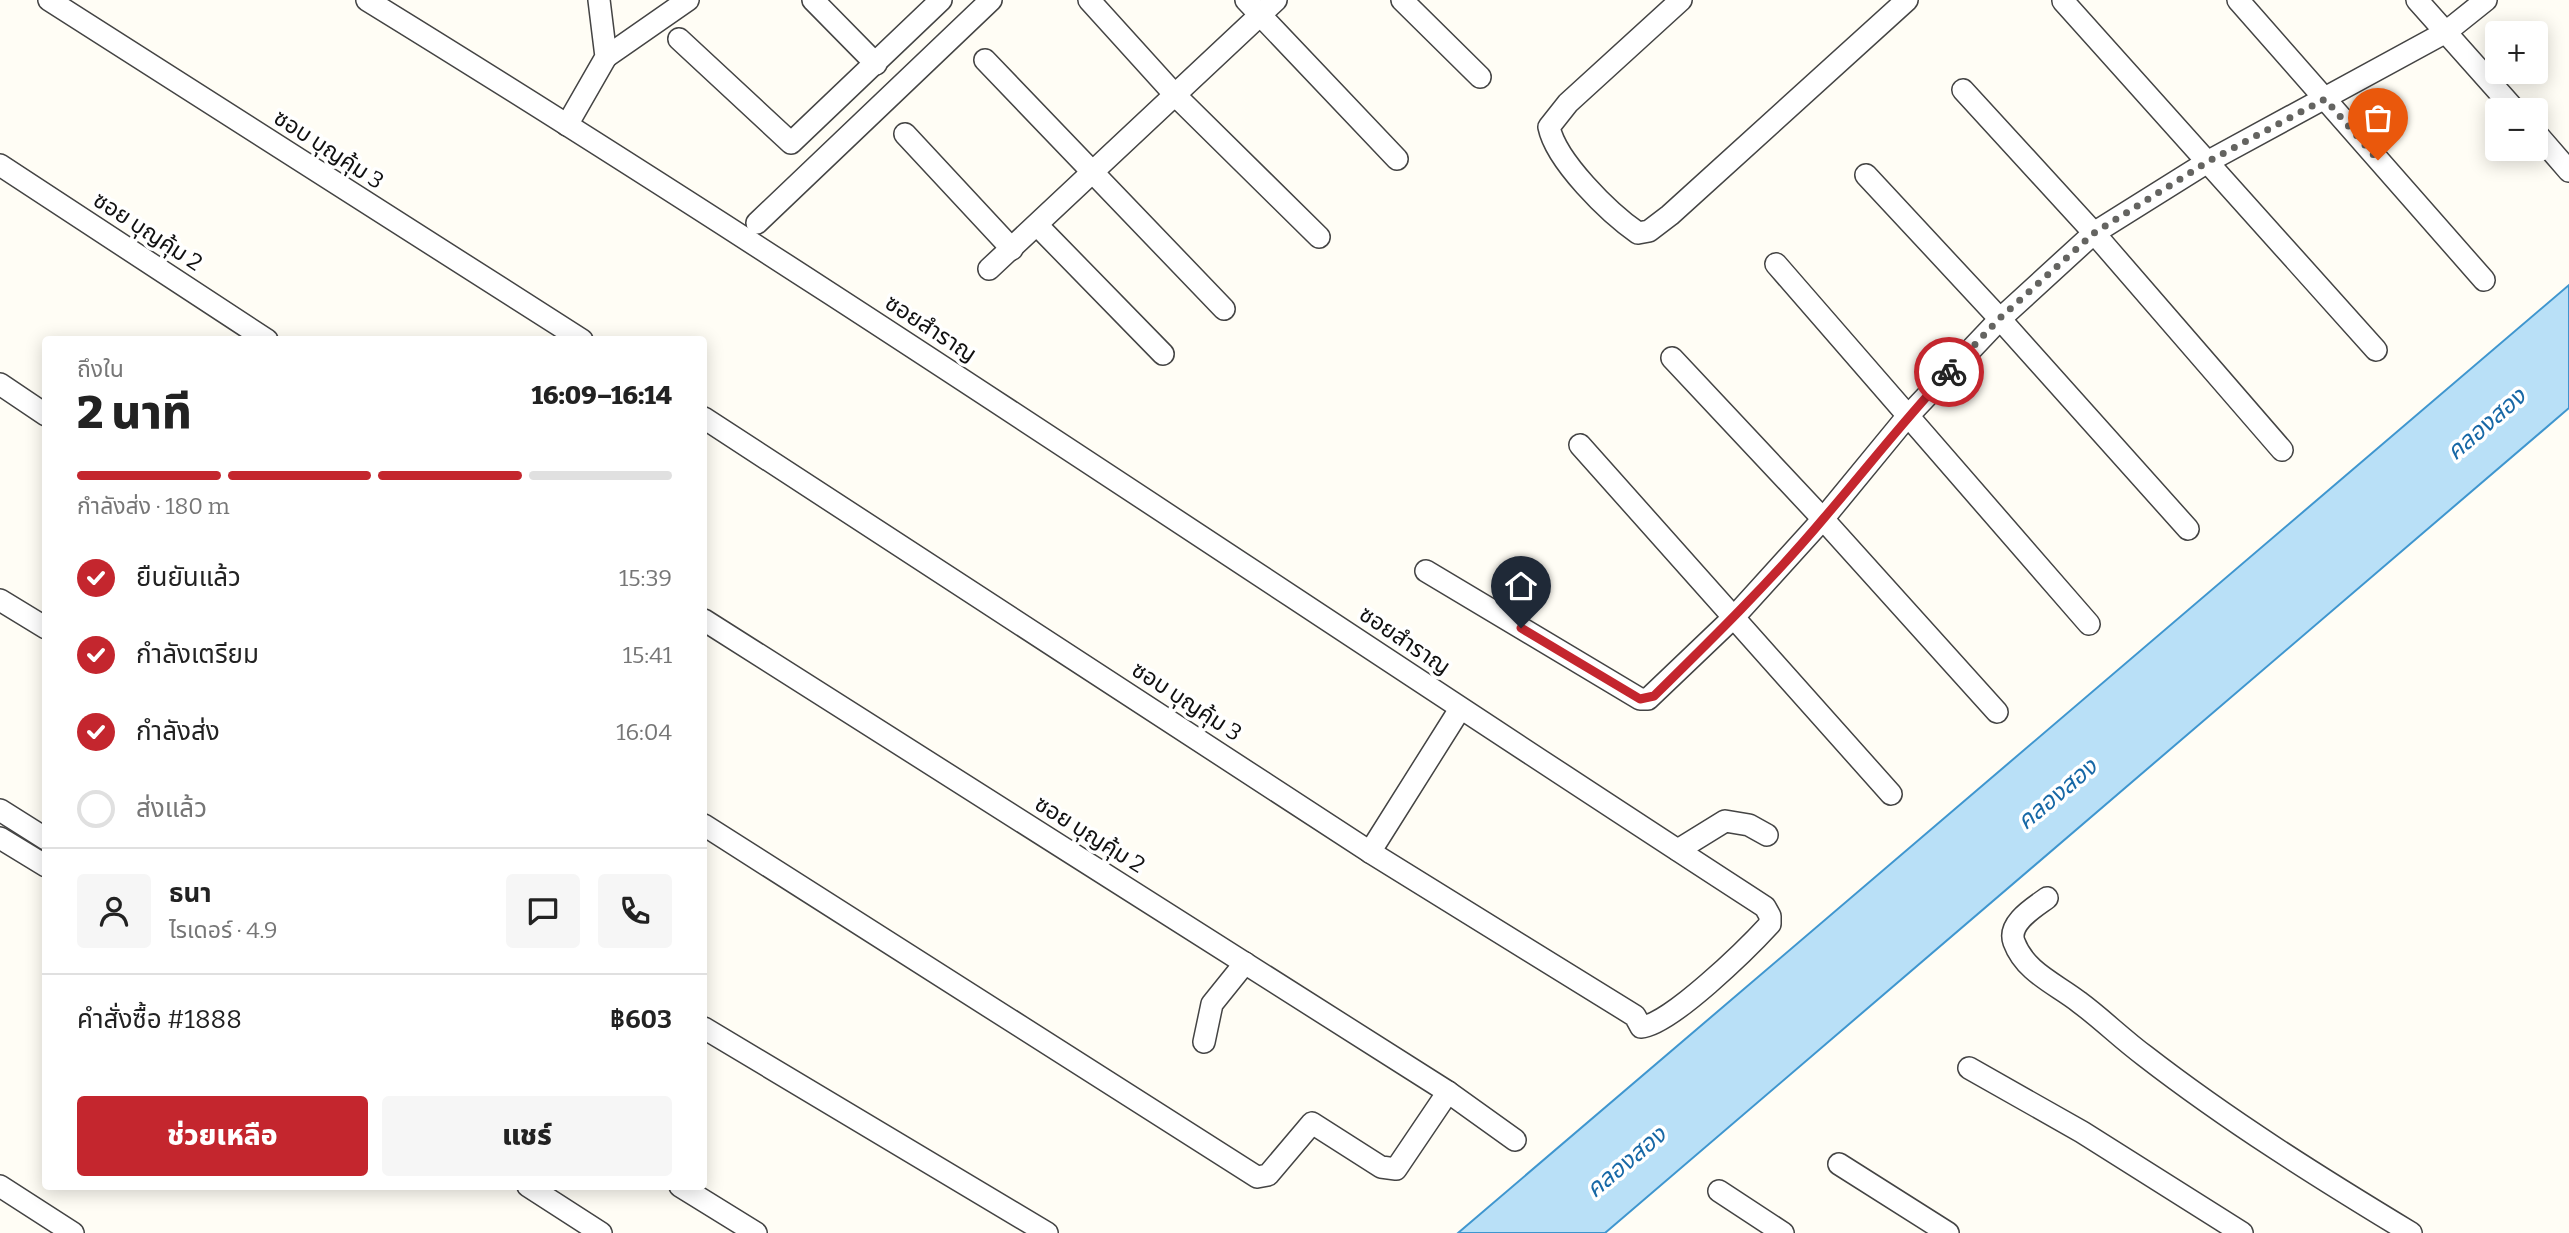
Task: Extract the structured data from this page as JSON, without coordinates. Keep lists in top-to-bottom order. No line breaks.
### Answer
{"streets":{"street":["ซอบ บุญคุ้ม 3","ซอย บุญคุ้ม 2","ซอยสำราญ"]},"crossings":[["ซอบ บุญคุ้ม 3","ซอยสำราญ"]],"water":["คลองสอง"],"page":{"map_buttons":["+","−"],"heading":["2 นาที","ถึงใน","16:09–16:14"],"panel":["ธนา","ไรเดอร์ · 4.9","คำสั่งซื้อ #1888","฿603"],"bar":"กำลังส่ง · 180 m","list":[["ยืนยันแล้ว","15:39"],["กำลังเตรียม","15:41"],["กำลังส่ง","16:04"],"ส่งแล้ว"],"buttons":["ช่วยเหลือ","แชร์"]}}
